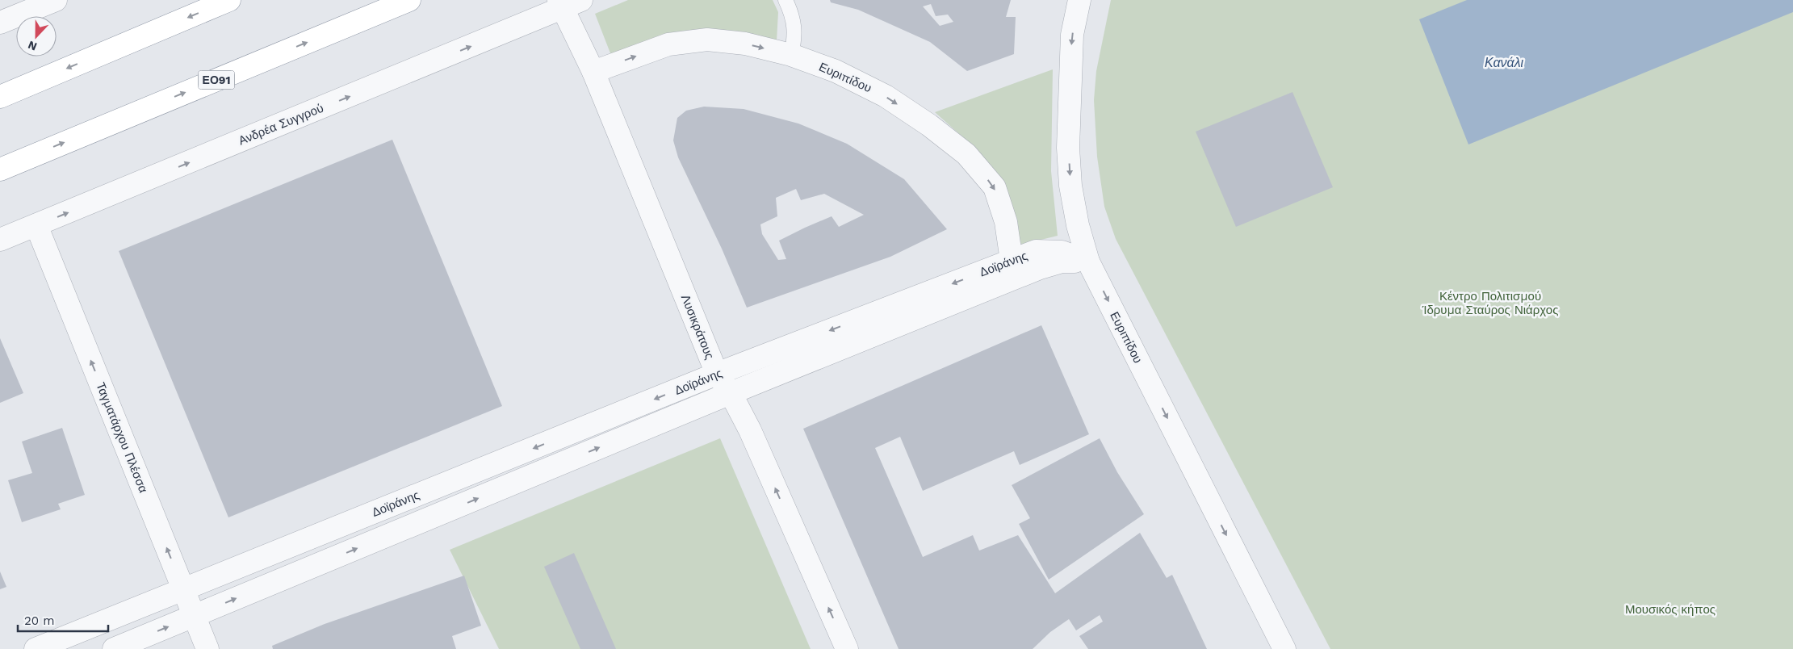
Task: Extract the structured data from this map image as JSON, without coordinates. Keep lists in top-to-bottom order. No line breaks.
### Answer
{"streets":{"highway":["ΕΟ91"],"street":["Ευριπίδου","Ανδρέα Συγγρού","Δοϊράνης","Λυσικράτους","Ταγματάρχου Πλέσσα"]},"crossings":[["Ευριπίδου","Δοϊράνης"],["Ευριπίδου","Λυσικράτους"],["Ανδρέα Συγγρού","Λυσικράτους"],["Ανδρέα Συγγρού","Ταγματάρχου Πλέσσα"],["Δοϊράνης","Λυσικράτους"],["Δοϊράνης","Ταγματάρχου Πλέσσα"]],"one_way":["Ευριπίδου","Ανδρέα Συγγρού","Λυσικράτους","Ταγματάρχου Πλέσσα"],"water":["Κανάλι"],"parks":["Κέντρο Πολιτισμού Ίδρυμα Σταύρος Νιάρχος","Μουσικός κήπος"],"scale_bar":"20 m","north":"bottom"}
